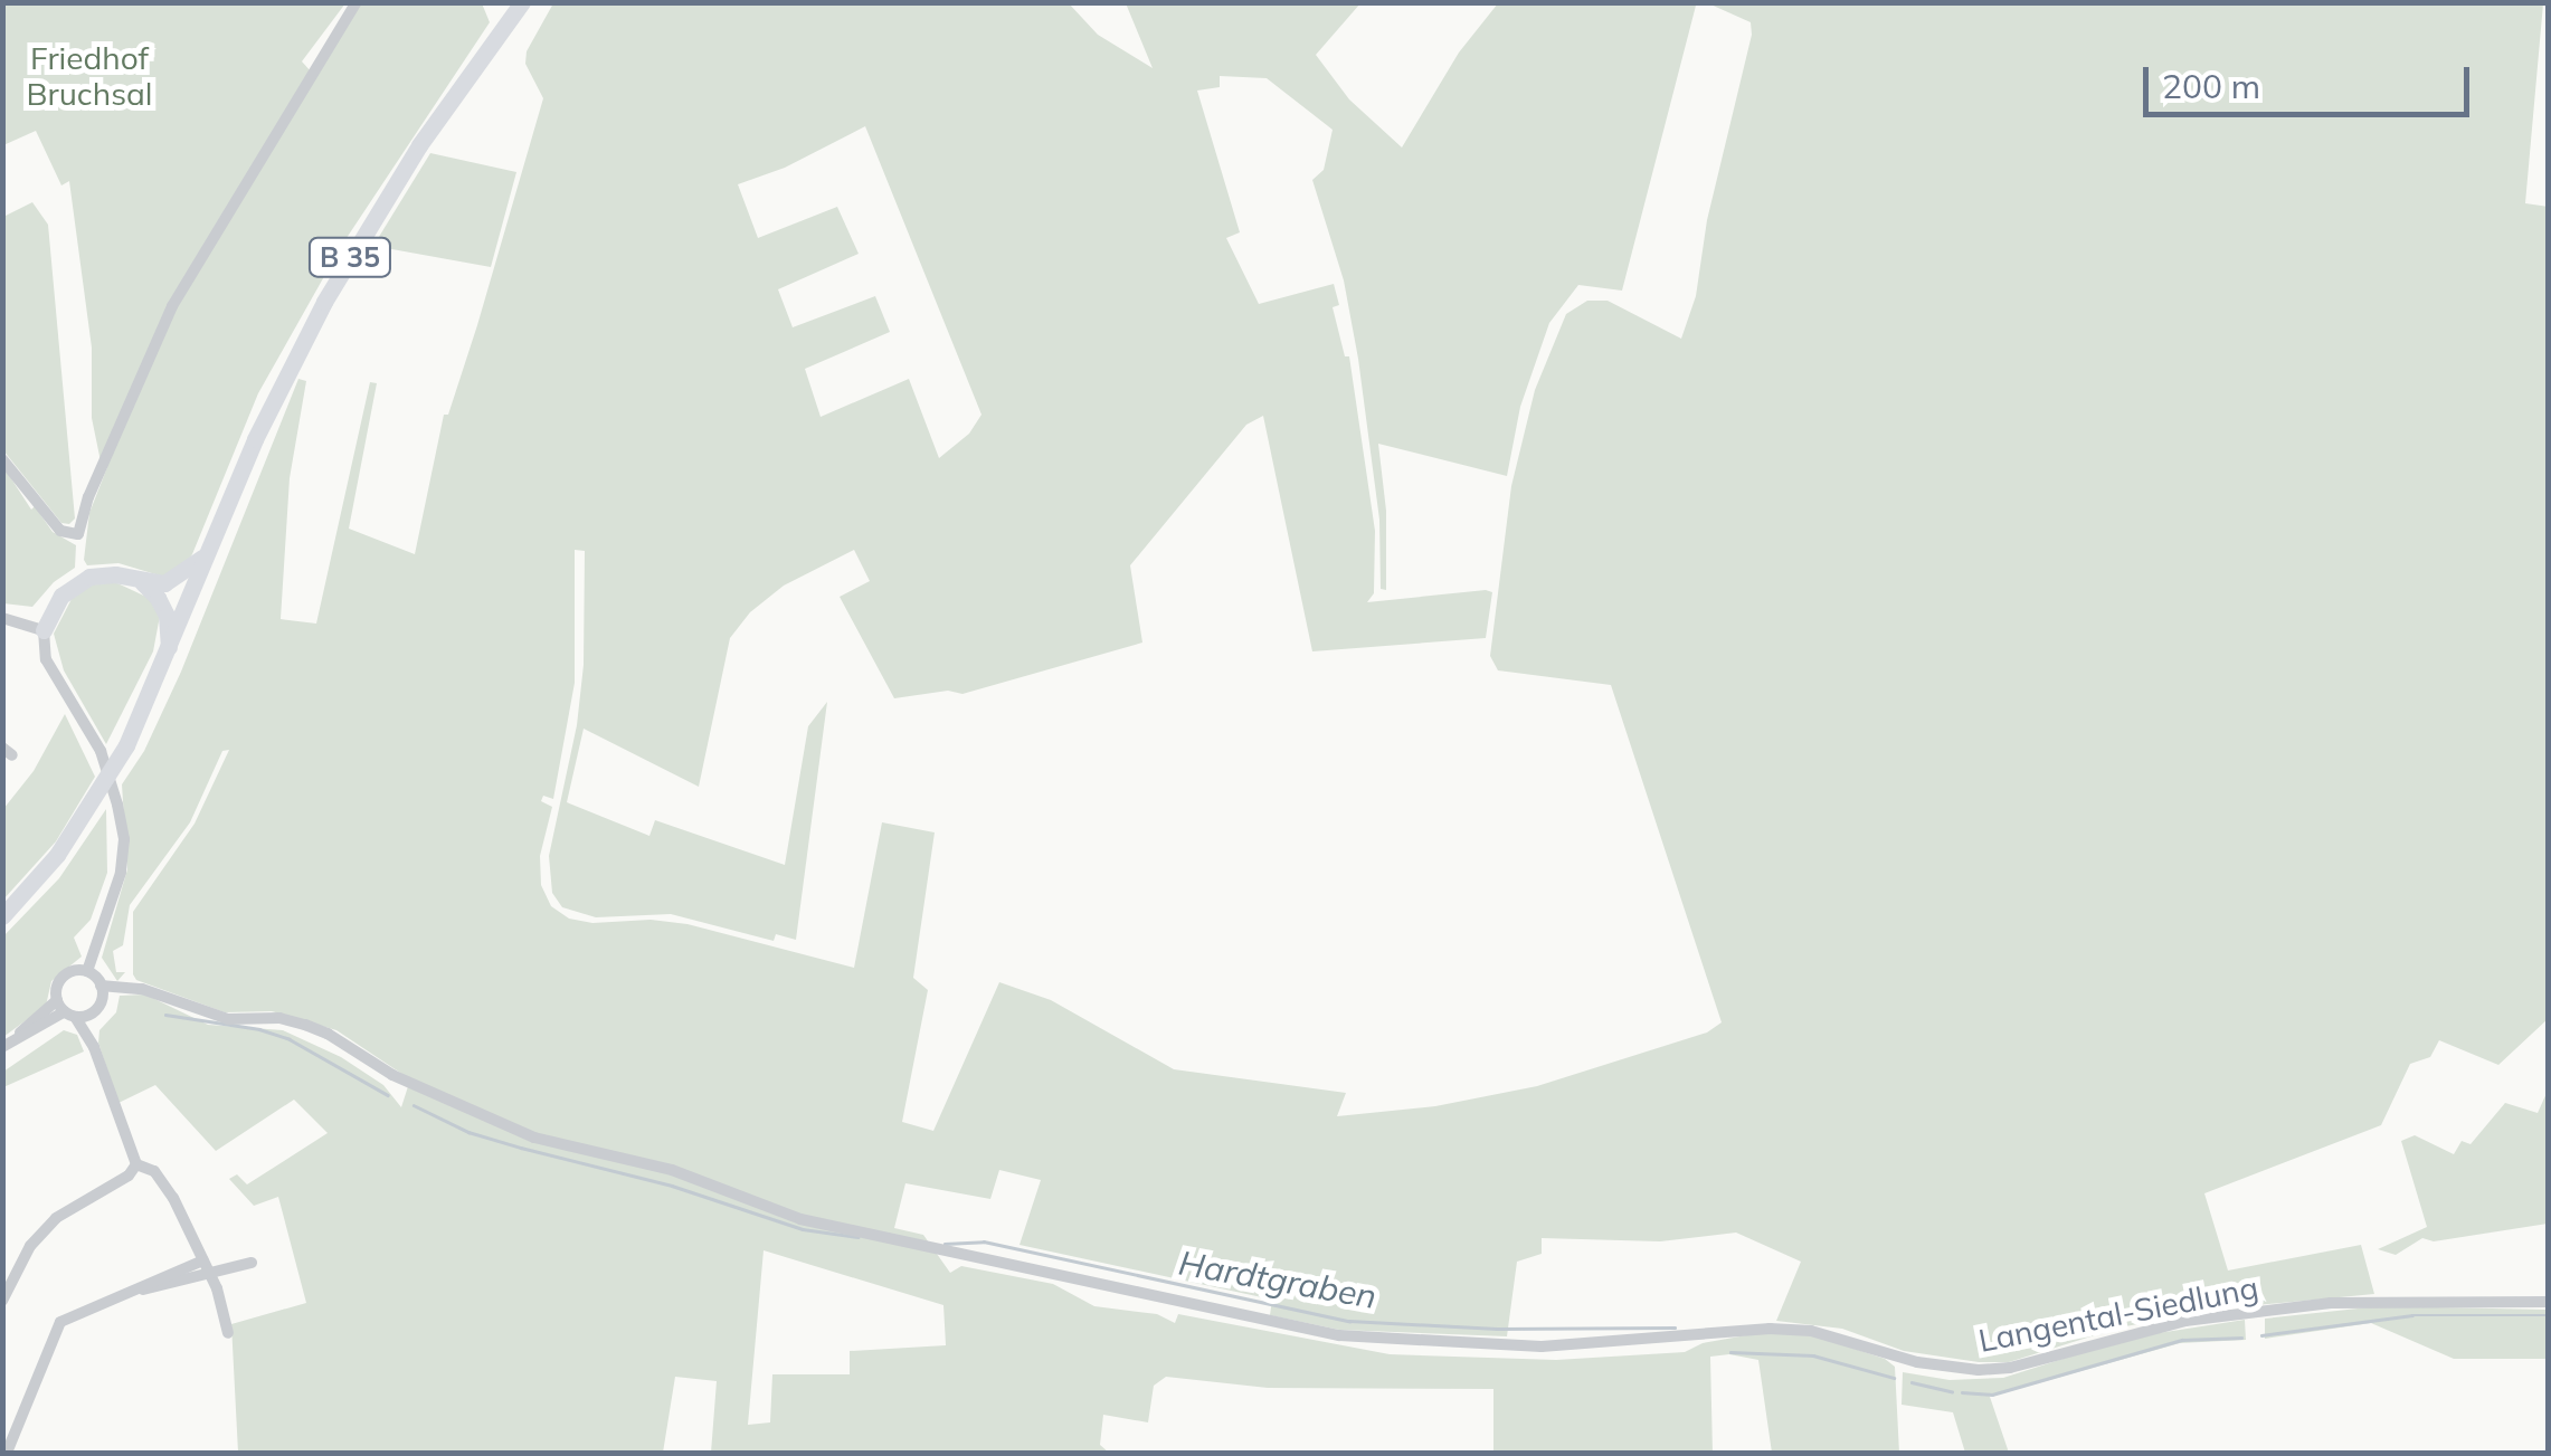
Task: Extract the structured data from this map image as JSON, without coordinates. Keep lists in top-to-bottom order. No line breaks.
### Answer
{"streets":{"main road":["B 35"],"street":["Langental-Siedlung"]},"water":["Hardtgraben"],"parks":["Friedhof Bruchsal"],"scale_bar":"200 m"}
